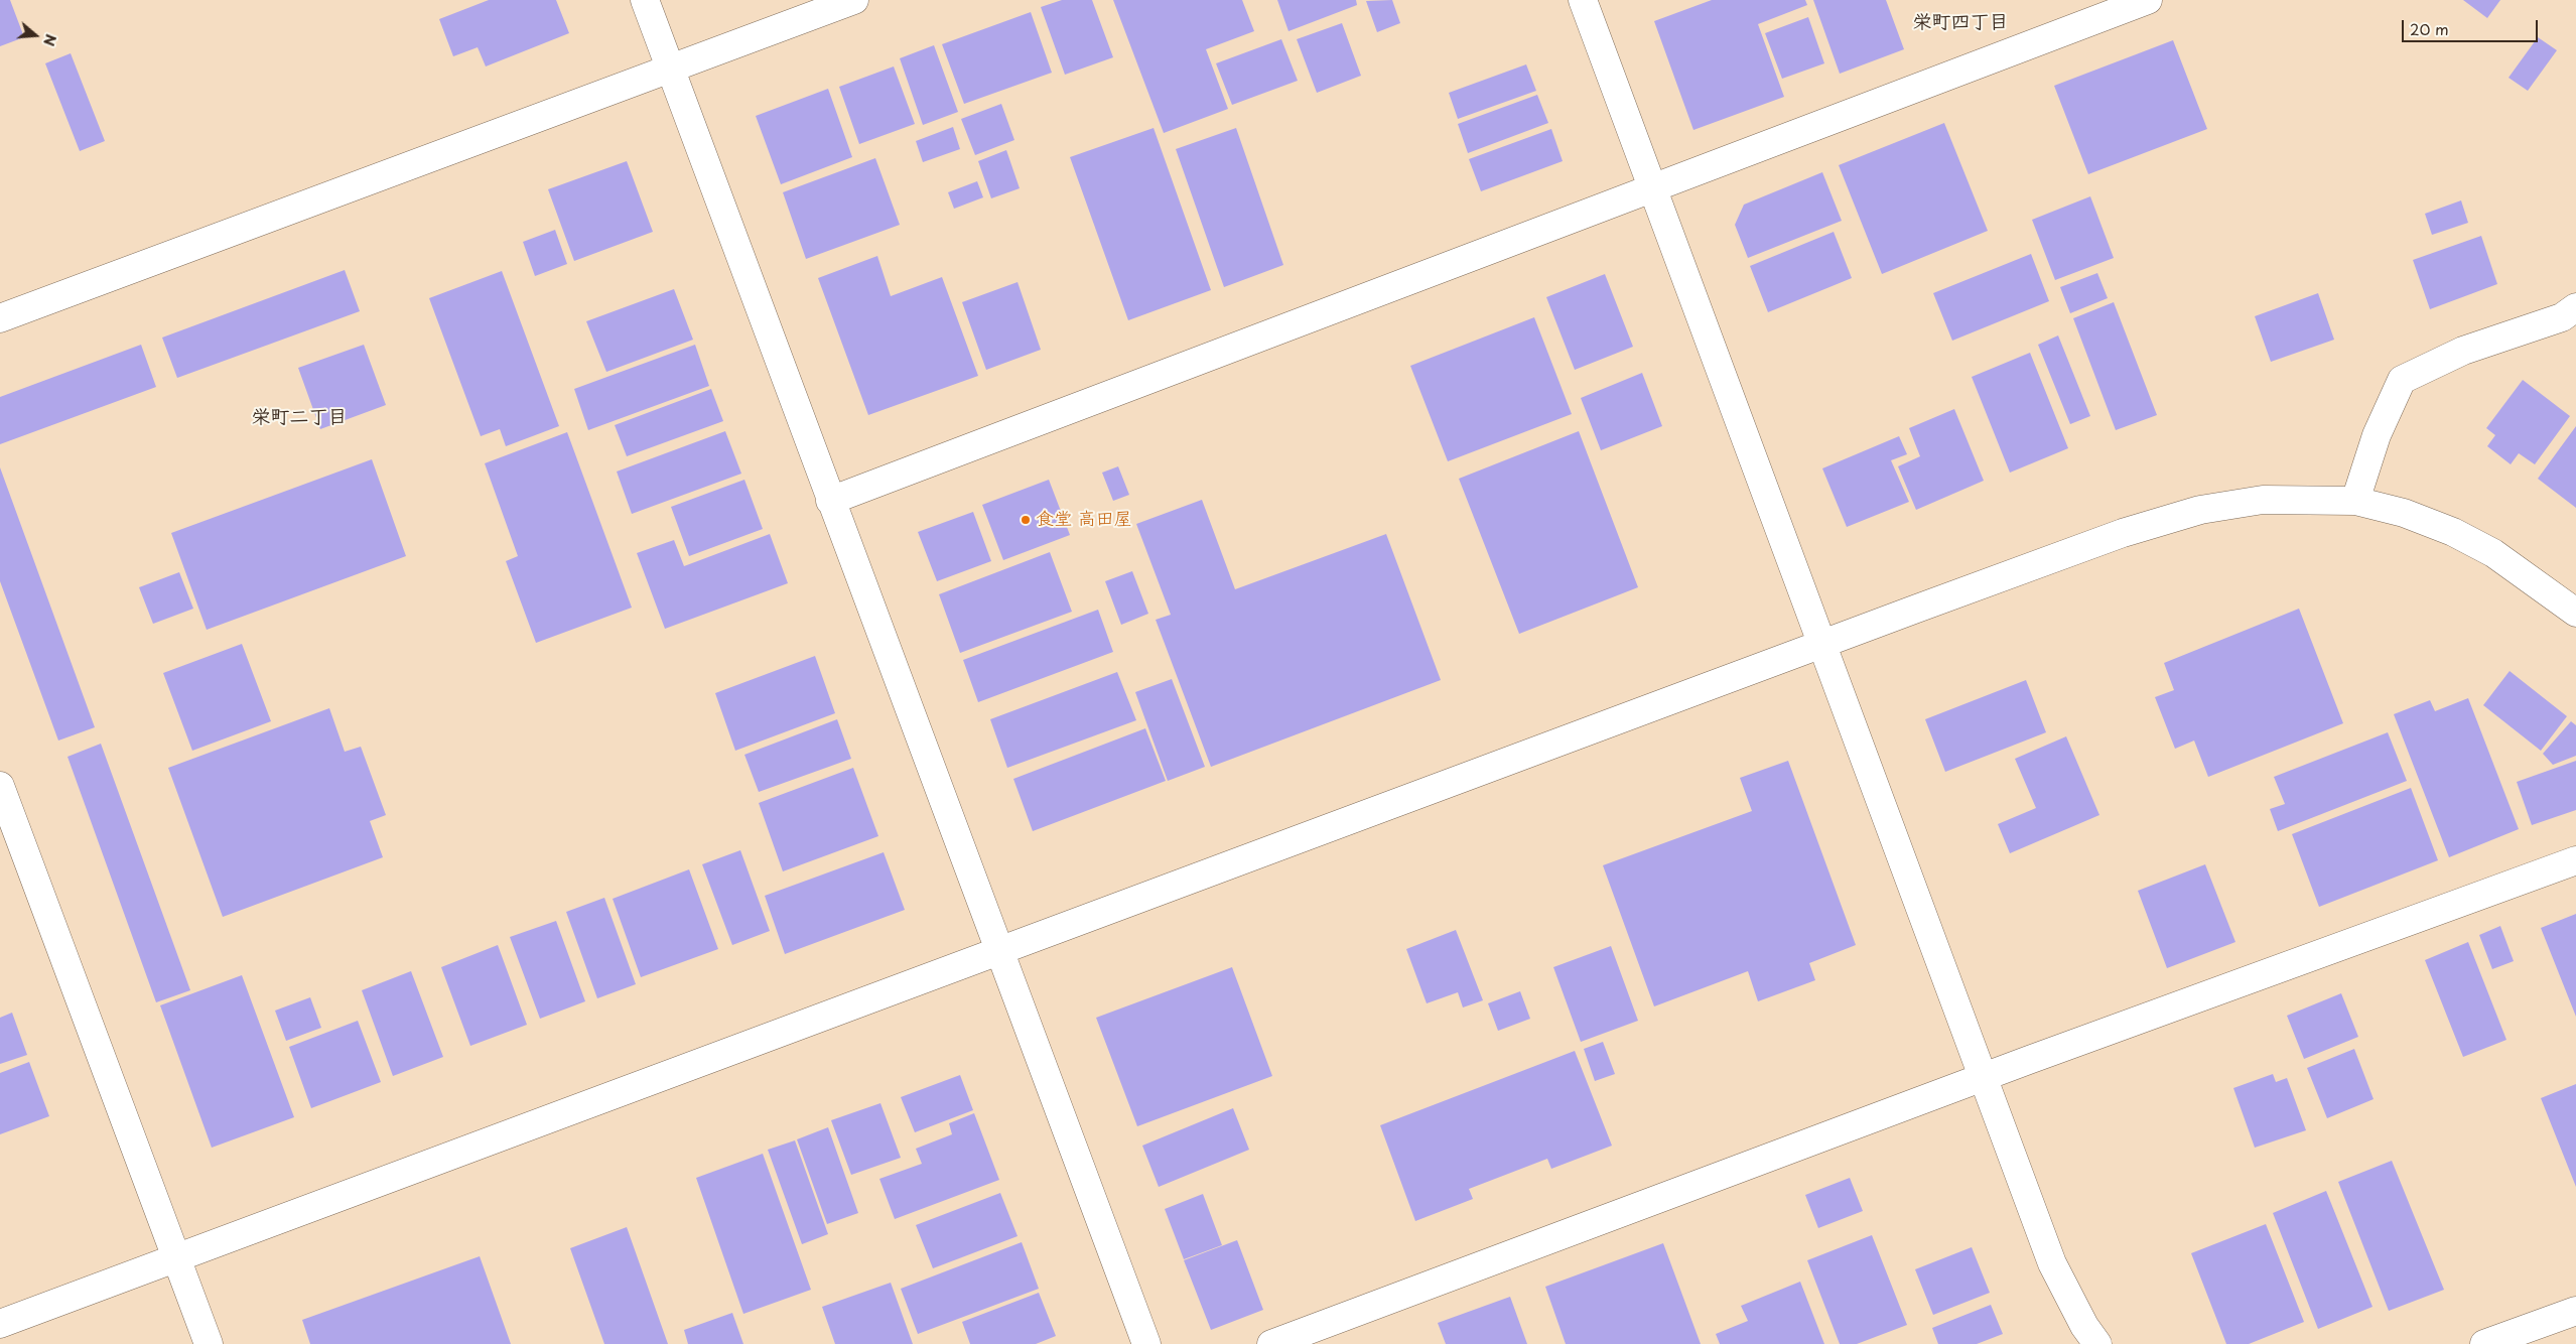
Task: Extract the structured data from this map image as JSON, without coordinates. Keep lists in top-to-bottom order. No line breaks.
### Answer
{"districts":["栄町四丁目","栄町二丁目"],"places":["食堂 高田屋"],"scale_bar":"20 m","north":"right"}
